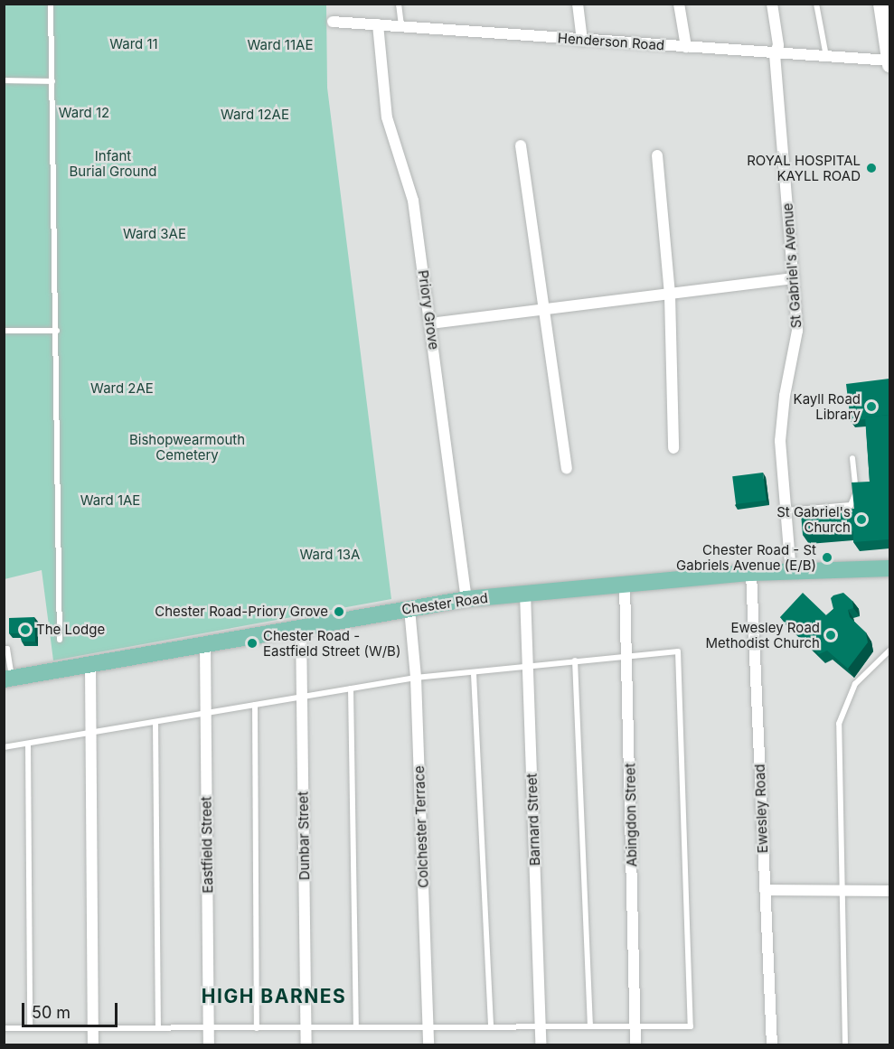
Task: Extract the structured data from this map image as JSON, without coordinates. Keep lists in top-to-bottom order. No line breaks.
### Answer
{"streets":{"main road":["Chester Road"],"street":["Henderson Road","St Gabriel's Avenue","Priory Grove","Ewesley Road","Abingdon Street","Barnard Street","Colchester Terrace","Dunbar Street","Eastfield Street"]},"crossings":[["Henderson Road","St Gabriel's Avenue"],["Henderson Road","Priory Grove"],["St Gabriel's Avenue","Chester Road"],["Priory Grove","Chester Road"],["Chester Road","Ewesley Road"],["Chester Road","Abingdon Street"],["Chester Road","Barnard Street"],["Chester Road","Colchester Terrace"],["Chester Road","Dunbar Street"],["Chester Road","Eastfield Street"]],"districts":["HIGH BARNES"],"parks":["Ward 11","Ward 11AE","Ward 12","Ward 12AE","Infant Burial Ground","Ward 3AE","Ward 2AE","Bishopwearmouth Cemetery","Ward 1AE","Ward 13A"],"places":["ROYAL HOSPITAL KAYLL ROAD","Kayll Road Library","St Gabriel's Church","Chester Road - St Gabriels Avenue (E/B)","Chester Road-Priory Grove","The Lodge","Ewesley Road Methodist Church","Chester Road - Eastfield Street (W/B)"],"scale_bar":"50 m"}
